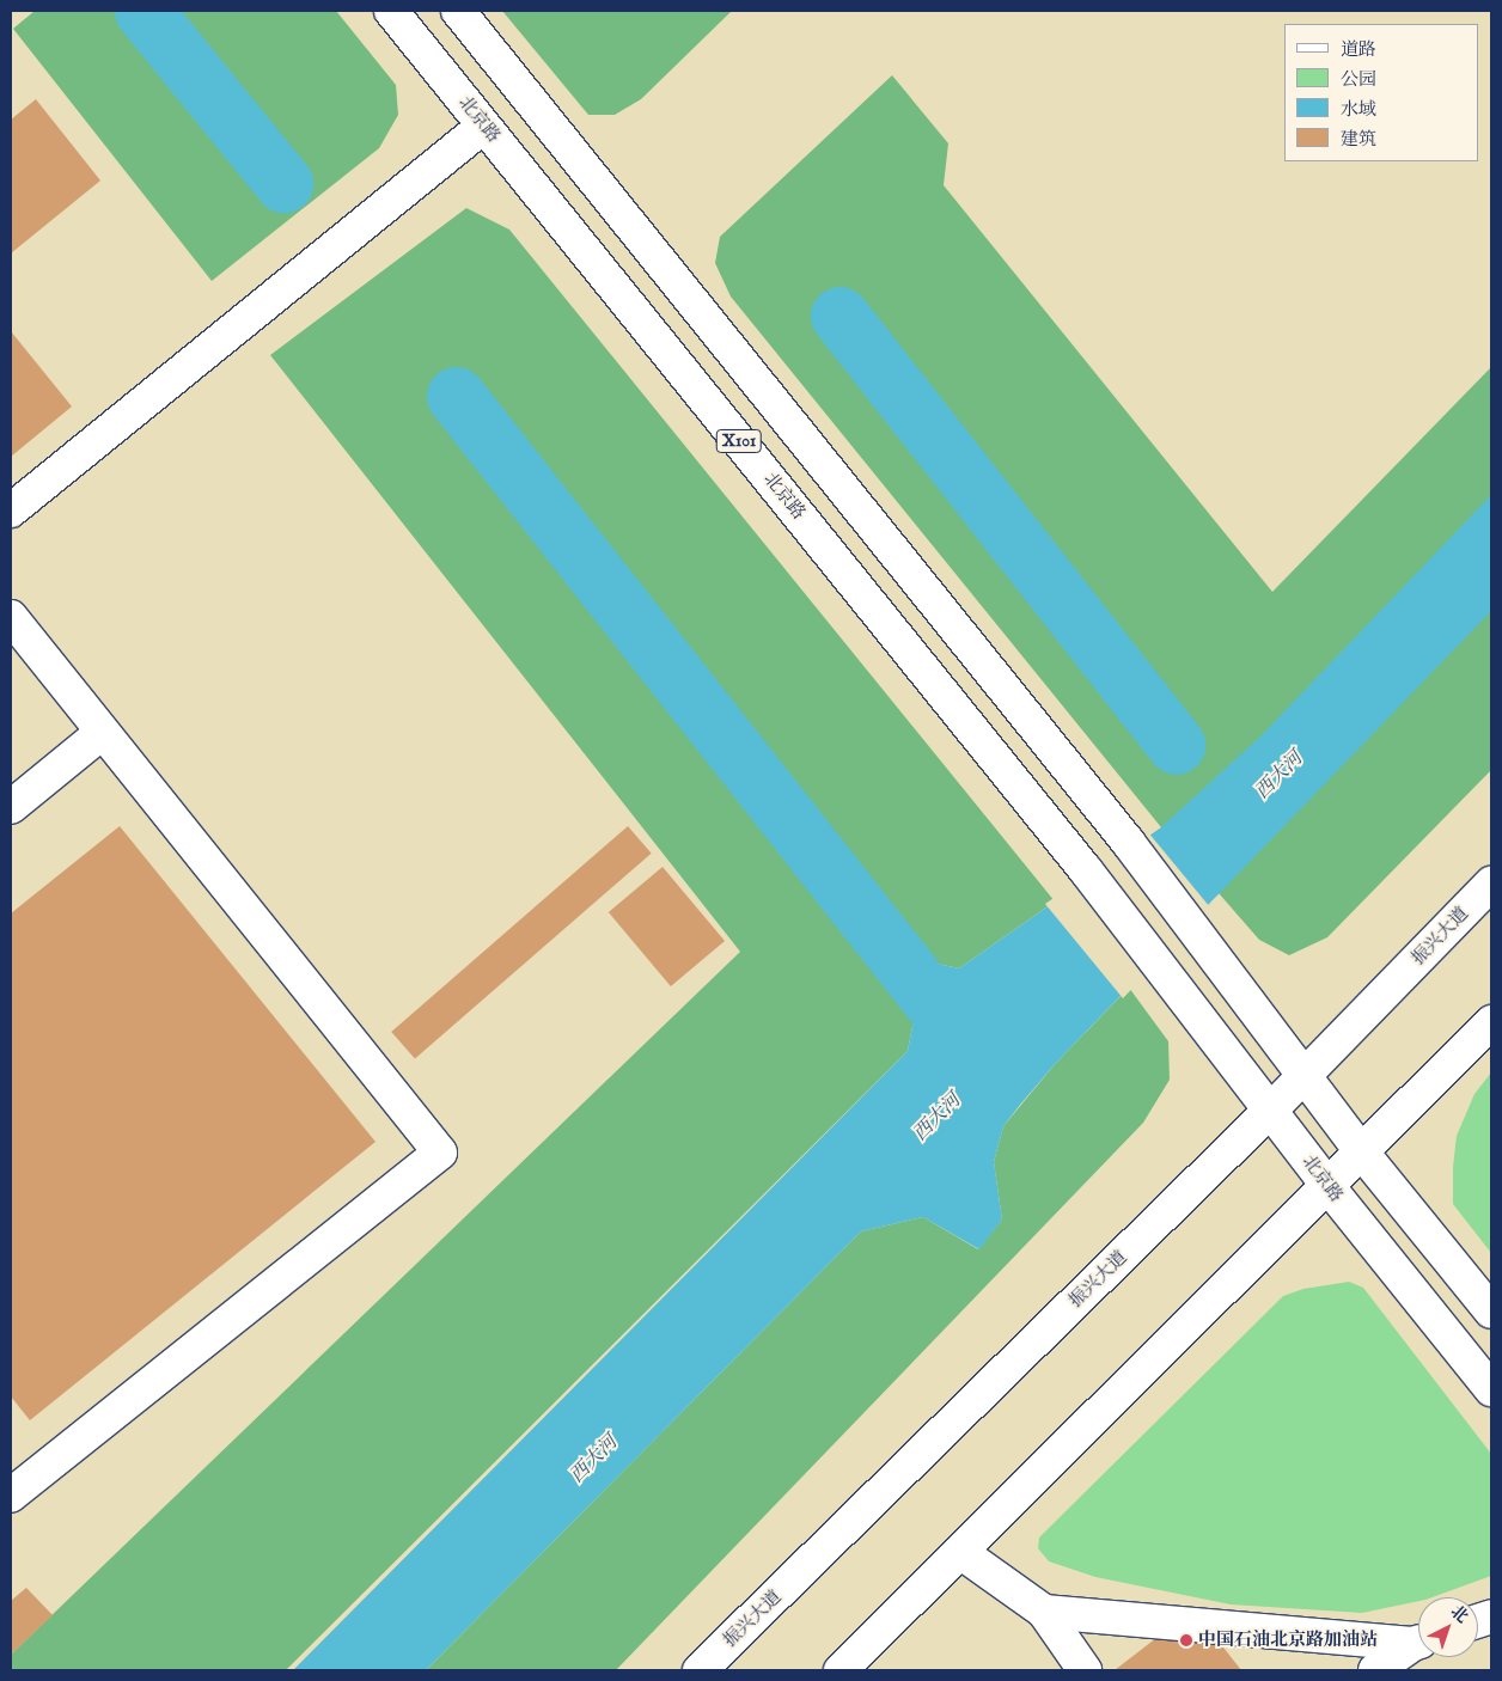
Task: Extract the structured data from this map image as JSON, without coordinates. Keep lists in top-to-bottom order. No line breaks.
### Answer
{"streets":{"main road":["北京路","X101","振兴大道"]},"crossings":[["北京路","振兴大道"],["X101","振兴大道"]],"water":["西大河"],"places":["中国石油北京路加油站"],"legend":["道路","公园","水域","建筑"],"north":"top right"}
